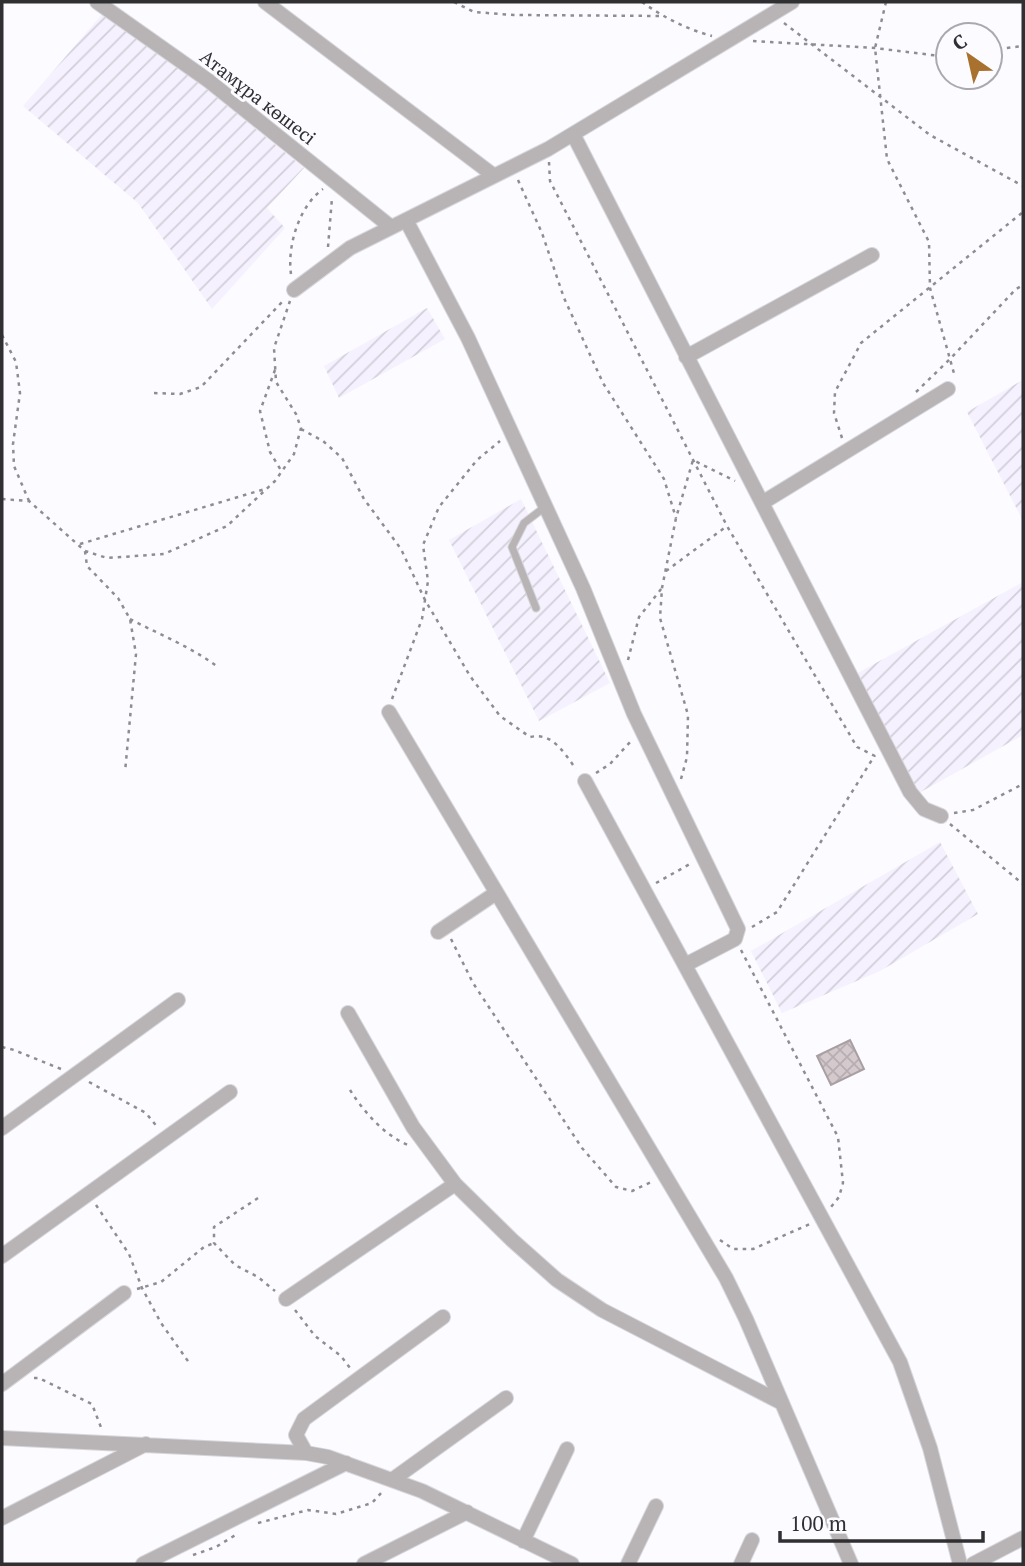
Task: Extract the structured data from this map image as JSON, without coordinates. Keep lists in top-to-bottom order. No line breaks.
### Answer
{"streets":{"street":["Атамұра көшесі"]},"scale_bar":"100 m","north":"top left"}
